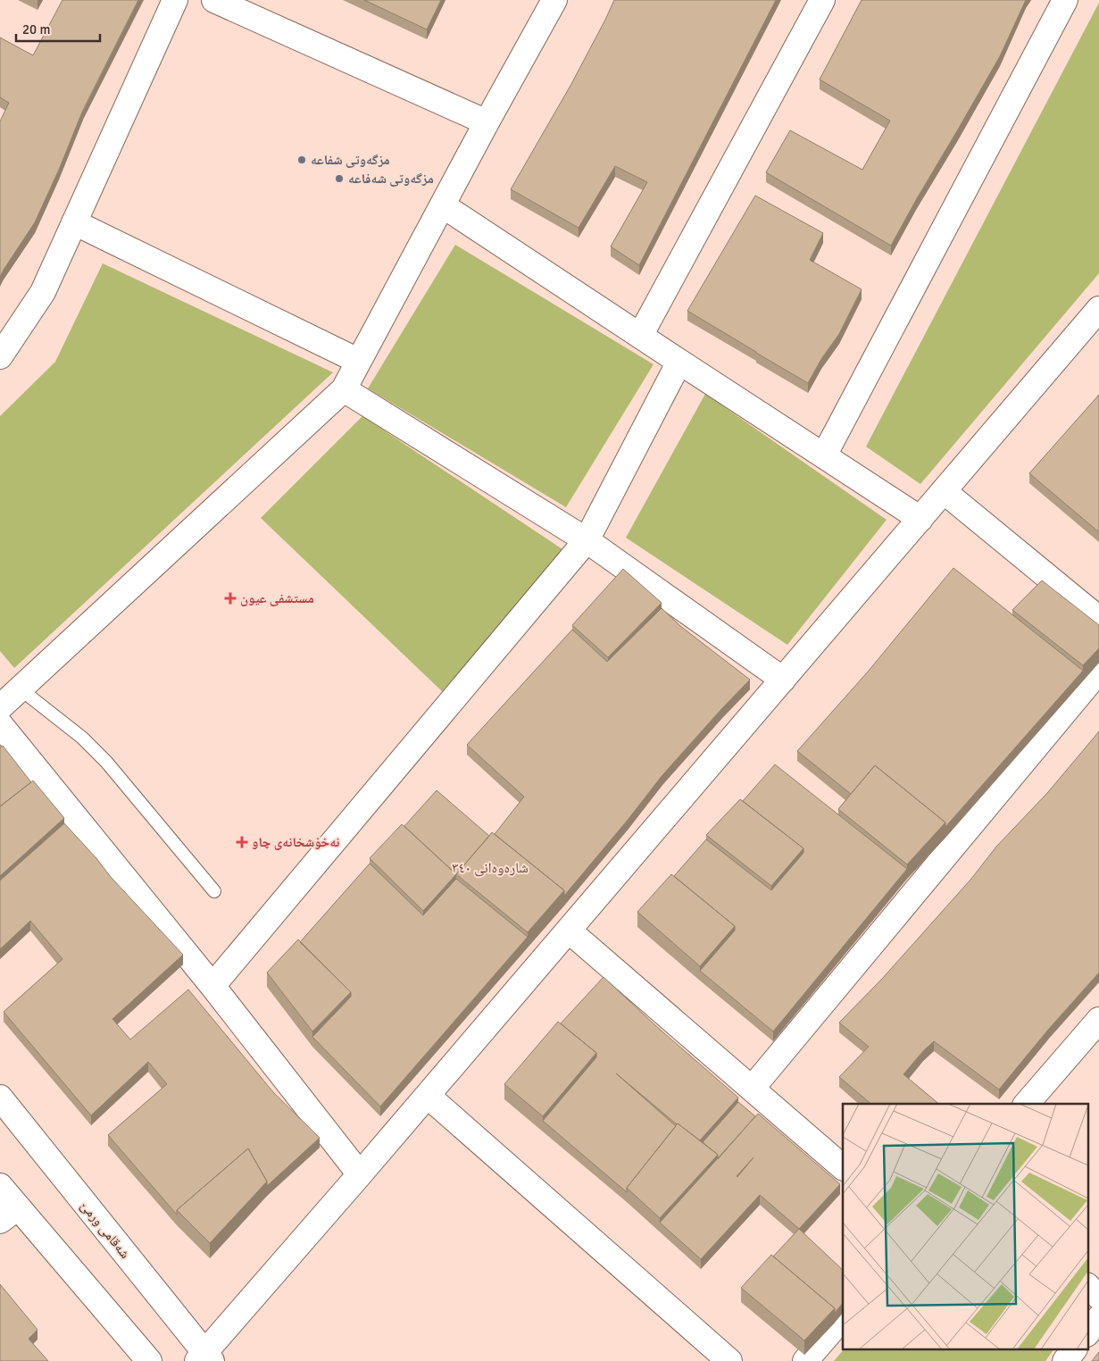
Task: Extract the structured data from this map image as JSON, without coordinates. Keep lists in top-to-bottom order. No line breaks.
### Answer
{"streets":{"street":["شەقامی ورمێ"]},"districts":["شارەوەانی ٣٤٠"],"places":{"other":["مزگەوتی شفاعە","مزگەوتی شەفاعە"],"health":["مستشفى عيون","نەخۆشخانەی چاو"]},"scale_bar":"20 m"}
